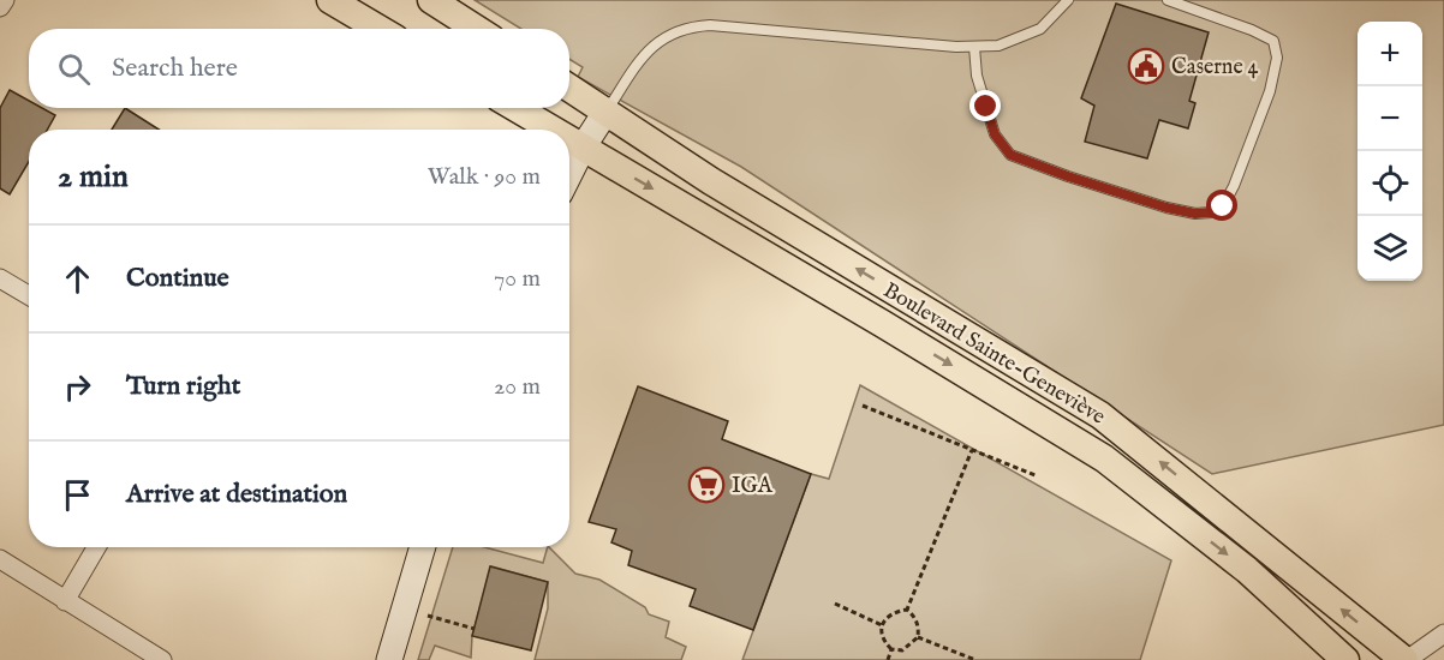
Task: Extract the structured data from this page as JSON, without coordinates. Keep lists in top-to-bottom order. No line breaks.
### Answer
{"streets":{"main road":["Boulevard Sainte-Geneviève"]},"places":{"public building":["Caserne 4"],"supermarket":["IGA"]},"page":{"map_buttons":["+","−"],"search":"Search here","heading":["2 min","Walk · 90 m"],"list":[["Continue","70 m"],["Turn right","20 m"],"Arrive at destination"]}}
